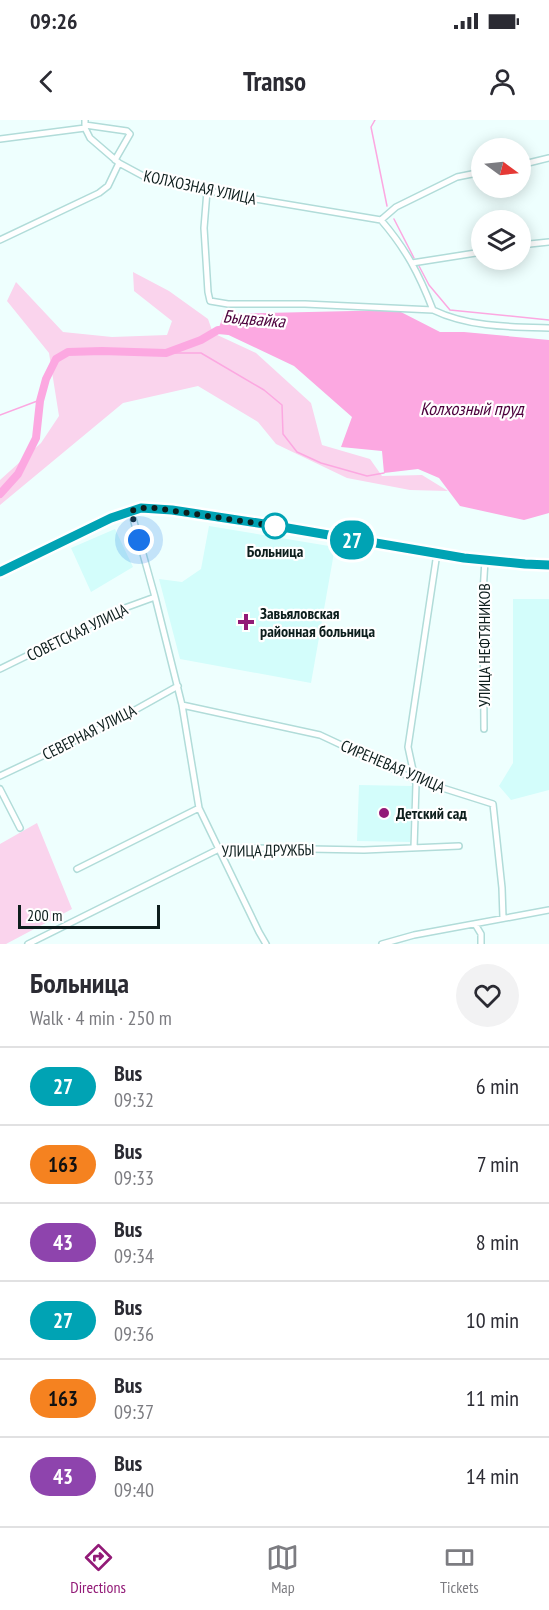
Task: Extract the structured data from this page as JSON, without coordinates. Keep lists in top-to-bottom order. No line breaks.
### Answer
{"streets":{"street":["КОЛХОЗНАЯ УЛИЦА","СОВЕТСКАЯ УЛИЦА","УЛИЦА НЕФТЯНИКОВ","СЕВЕРНАЯ УЛИЦА","СИРЕНЕВАЯ УЛИЦА","УЛИЦА ДРУЖБЫ"]},"water":["Быдвайка","Колхозный пруд"],"places":{"other":["Больница","Детский сад"],"health":["Завьяловская районная больница"]},"lines":["bus line 27"],"scale_bar":"200 m","north":"right","page":{"status":"09:26","header":"Transo","on_map":"27","scale":"200 m","heading":["Больница","Walk · 4 min · 250 m"],"list":[{"mark":"27","name":"Bus","note":"09:32","value":"6 min"},{"mark":"163","name":"Bus","note":"09:33","value":"7 min"},{"mark":"43","name":"Bus","note":"09:34","value":"8 min"},{"mark":"27","name":"Bus","note":"09:36","value":"10 min"},{"mark":"163","name":"Bus","note":"09:37","value":"11 min"},{"mark":"43","name":"Bus","note":"09:40","value":"14 min"}],"tabs":["Directions","Map","Tickets"]}}
